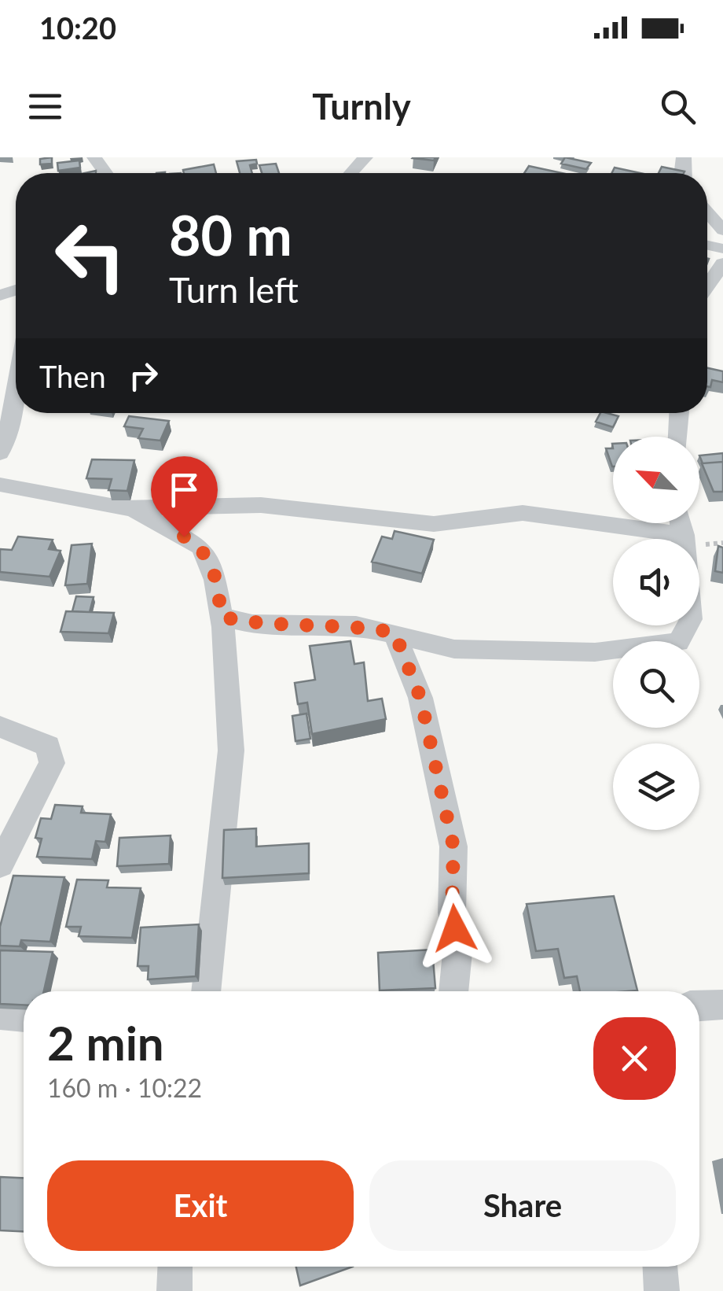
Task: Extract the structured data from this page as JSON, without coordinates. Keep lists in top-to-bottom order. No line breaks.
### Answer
{"north":"top left","page":{"status":"10:20","header":"Turnly","turn":["80 m","Turn left"],"then":"Then","heading":["2 min","160 m · 10:22"],"buttons":["Exit","Share"]}}
